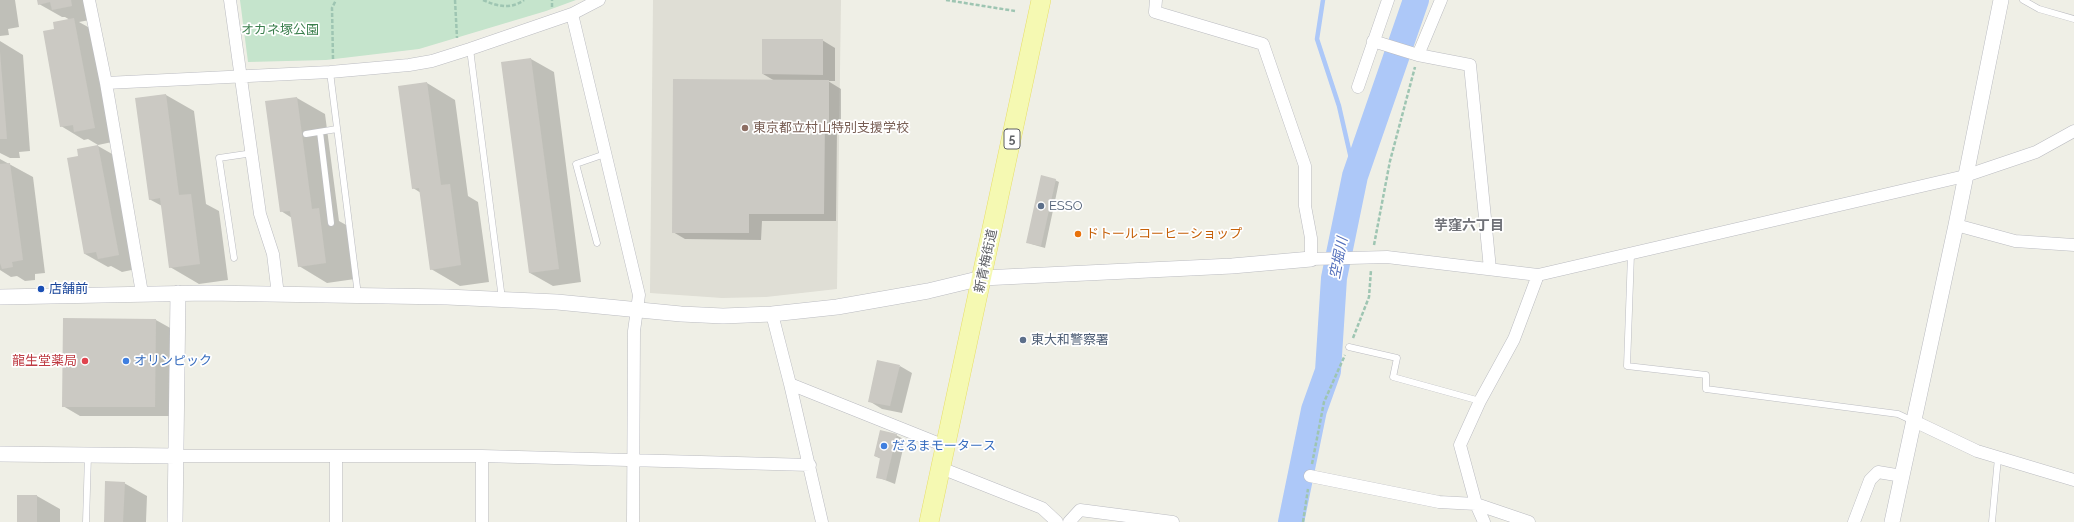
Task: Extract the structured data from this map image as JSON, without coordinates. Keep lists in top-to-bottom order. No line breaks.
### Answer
{"streets":{"main road":["5","新青梅街道"]},"districts":["芋窪六丁目"],"water":["空堀川"],"parks":["オカネ塚公園"],"places":["東京都立村山特別支援学校","ESSO","ドトールコーヒーショップ","店舗前","東大和警察署","龍生堂薬局","オリンピック","だるまモータース"]}
